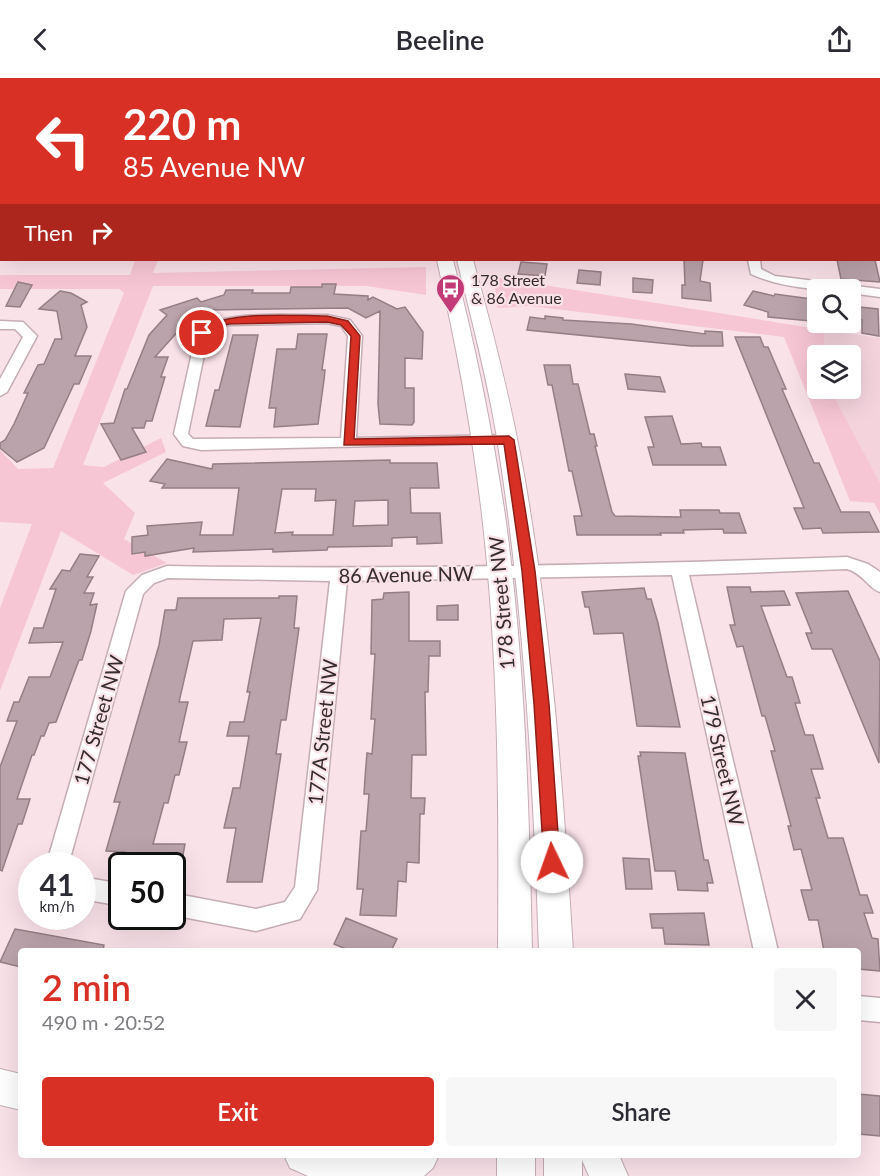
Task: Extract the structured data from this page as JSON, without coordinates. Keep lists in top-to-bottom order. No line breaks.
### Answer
{"streets":{"main road":["178 Street NW"],"street":["86 Avenue NW","177 Street NW","177A Street NW","179 Street NW"]},"crossings":[["86 Avenue NW","178 Street NW"],["86 Avenue NW","177 Street NW"],["86 Avenue NW","177A Street NW"],["86 Avenue NW","179 Street NW"]],"places":{"bus stop":["178 Street & 86 Avenue"]},"page":{"header":"Beeline","turn":["220 m","85 Avenue NW"],"then":"Then","speed":"41 km/h","limit":"50","heading":["2 min","490 m · 20:52"],"buttons":["Exit","Share"]}}
